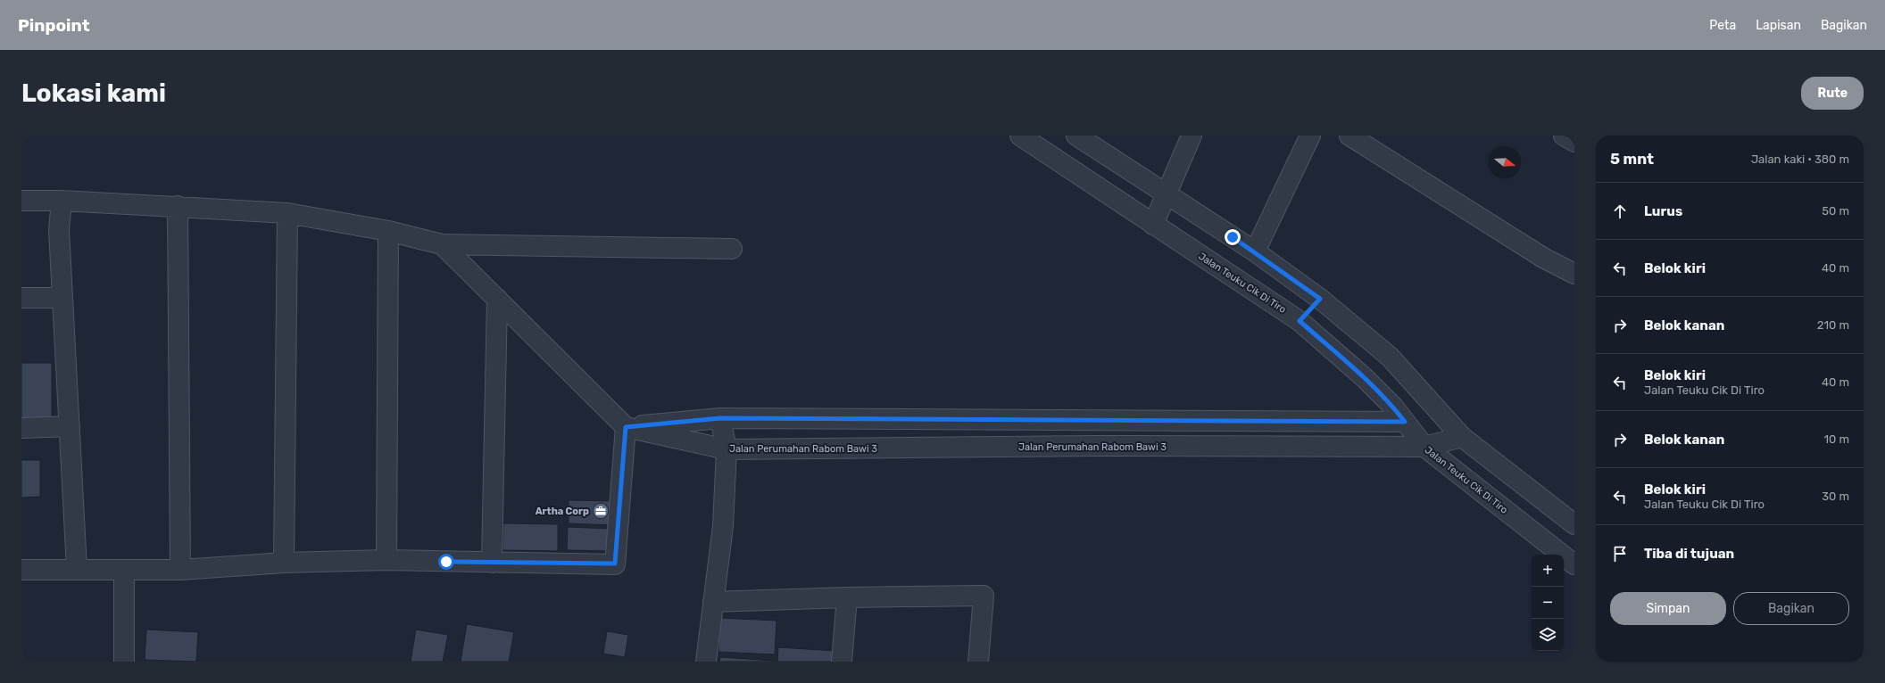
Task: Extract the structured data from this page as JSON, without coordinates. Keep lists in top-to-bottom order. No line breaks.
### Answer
{"streets":{"street":["Jalan Teuku Cik Di Tiro","Jalan Perumahan Rabom Bawi 3"]},"crossings":[["Jalan Teuku Cik Di Tiro","Jalan Perumahan Rabom Bawi 3"]],"places":{"office":["Artha Corp"]},"north":"right","page":{"header":"Pinpoint","nav":["Peta","Lapisan","Bagikan"],"buttons":["Rute",["Simpan","Bagikan"]],"title":"Lokasi kami","heading":["5 mnt","Jalan kaki · 380 m"],"list":[["Lurus","50 m"],["Belok kiri","40 m"],["Belok kanan","210 m"],["Belok kiri","Jalan Teuku Cik Di Tiro","40 m"],["Belok kanan","10 m"],["Belok kiri","Jalan Teuku Cik Di Tiro","30 m"],"Tiba di tujuan"],"map_buttons":["+","−"]}}
